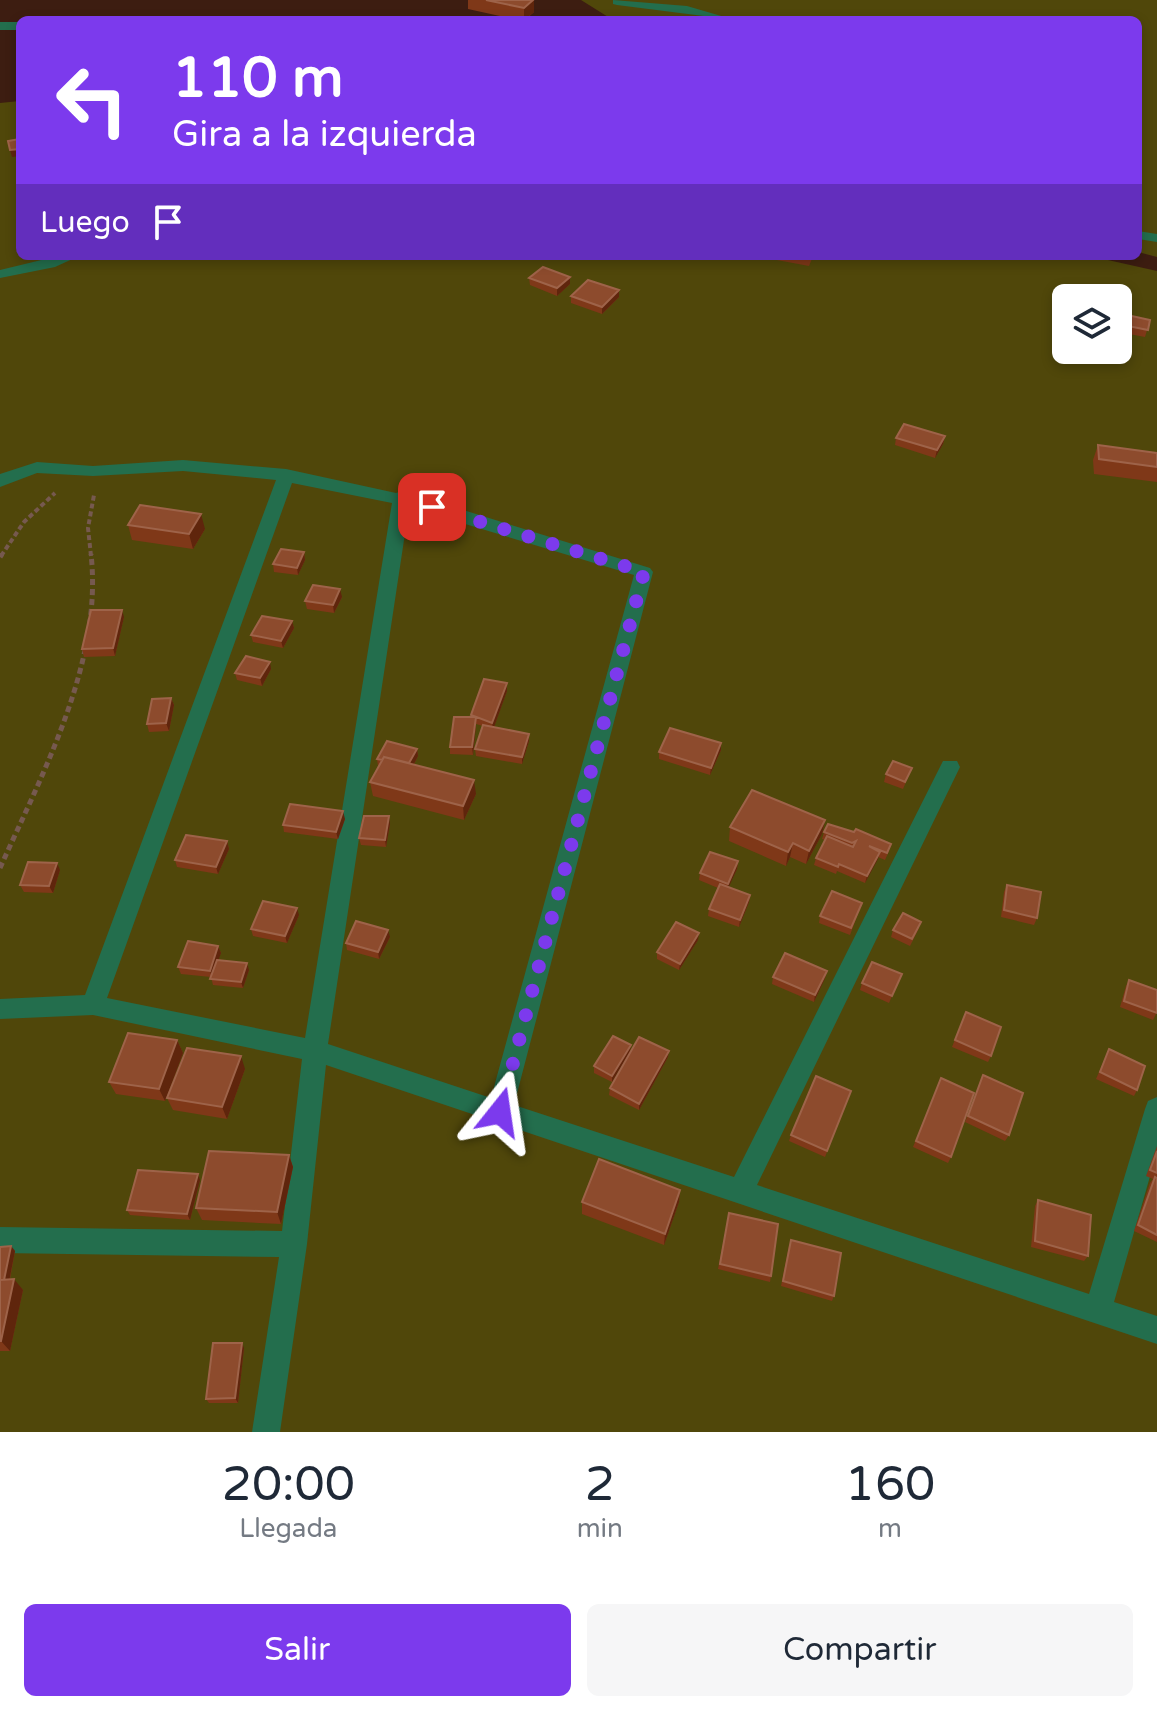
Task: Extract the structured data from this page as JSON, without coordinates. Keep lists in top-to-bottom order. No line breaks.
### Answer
{"page":{"turn":["110 m","Gira a la izquierda"],"then":"Luego","eta":["20:00","Llegada","2","min","160","m"],"buttons":["Salir","Compartir"]}}
